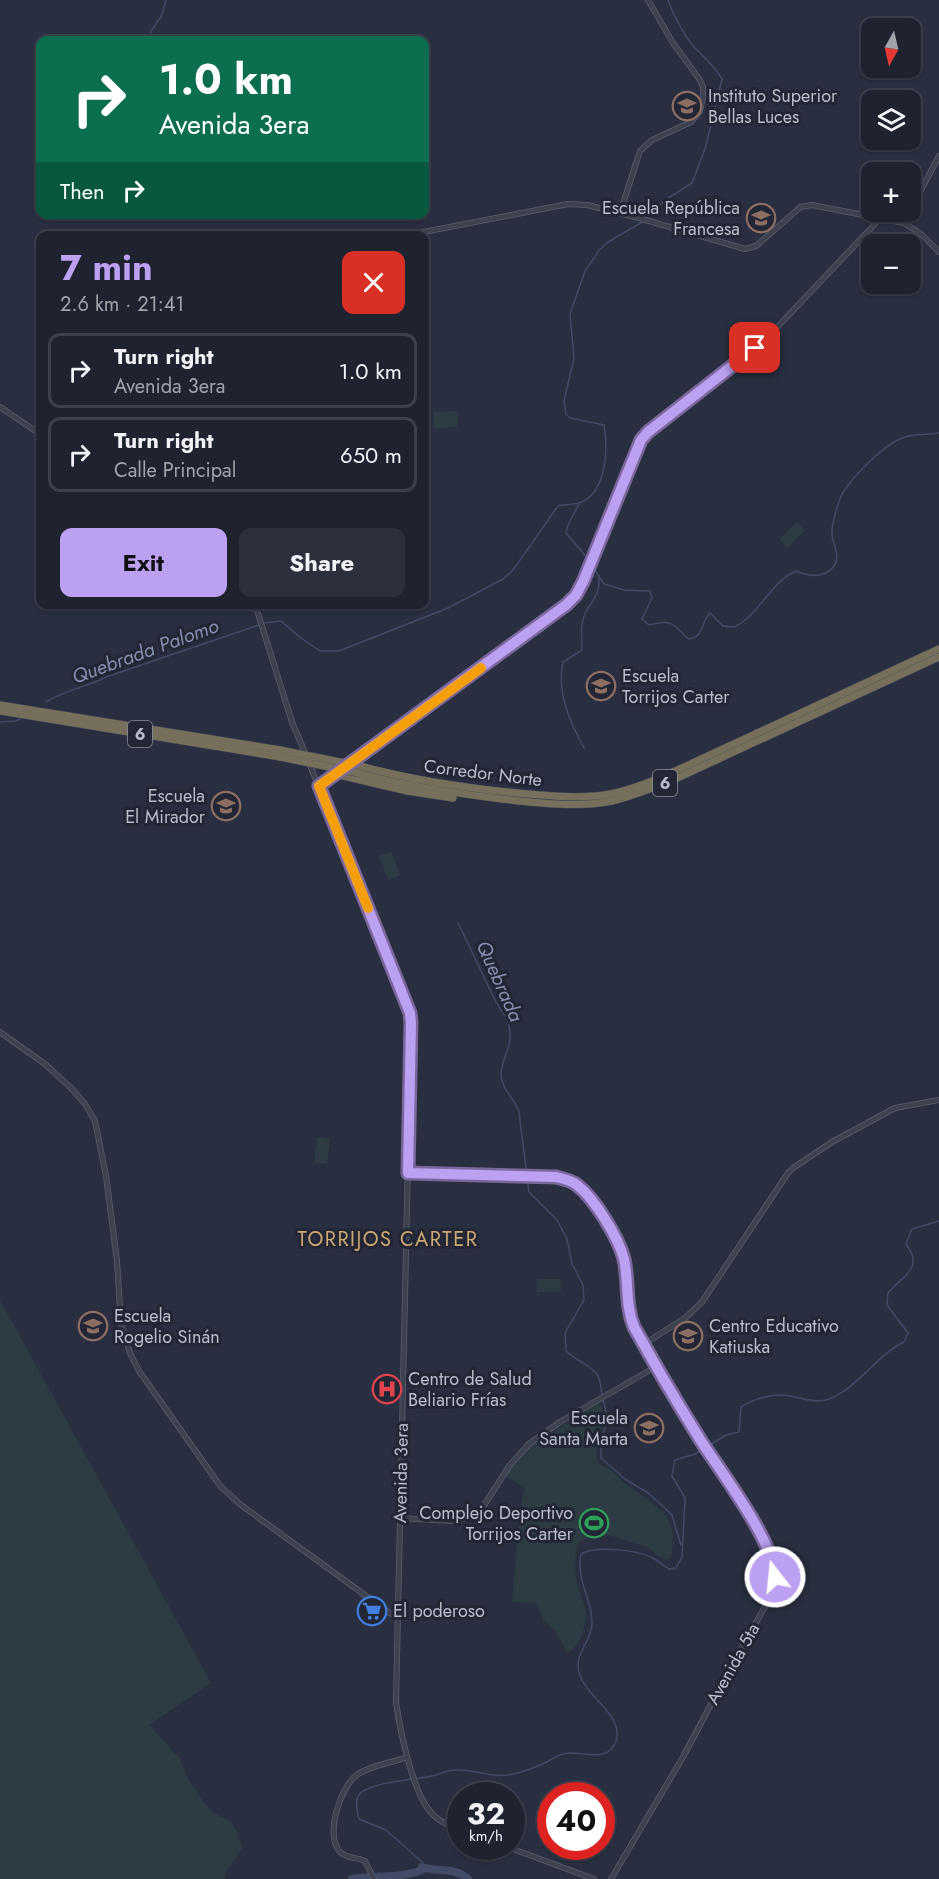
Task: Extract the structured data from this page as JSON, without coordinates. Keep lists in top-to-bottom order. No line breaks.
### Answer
{"streets":{"highway":["6","Corredor Norte"],"street":["Avenida 3era","Avenida 5ta"]},"crossings":[["Avenida 3era","Avenida 5ta"]],"districts":["TORRIJOS CARTER"],"water":["Quebrada Palomo","Quebrada"],"places":{"school or university":["Instituto Superior Bellas Luces","Escuela República Francesa","Escuela Torrijos Carter","Escuela El Mirador","Escuela Rogelio Sinán","Centro Educativo Katiuska","Escuela Santa Marta"],"hospital":["Centro de Salud Beliario Frías"],"sports":["Complejo Deportivo Torrijos Carter"],"supermarket":["El poderoso"]},"north":"bottom","page":{"map_buttons":["+","−"],"turn":["1.0 km","Avenida 3era"],"then":"Then","heading":["7 min","2.6 km · 21:41"],"list":[{"name":"Turn right","note":"Avenida 3era","value":"1.0 km"},{"name":"Turn right","note":"Calle Principal","value":"650 m"}],"buttons":["Exit","Share"],"speed":"32 km/h","limit":"40"}}
